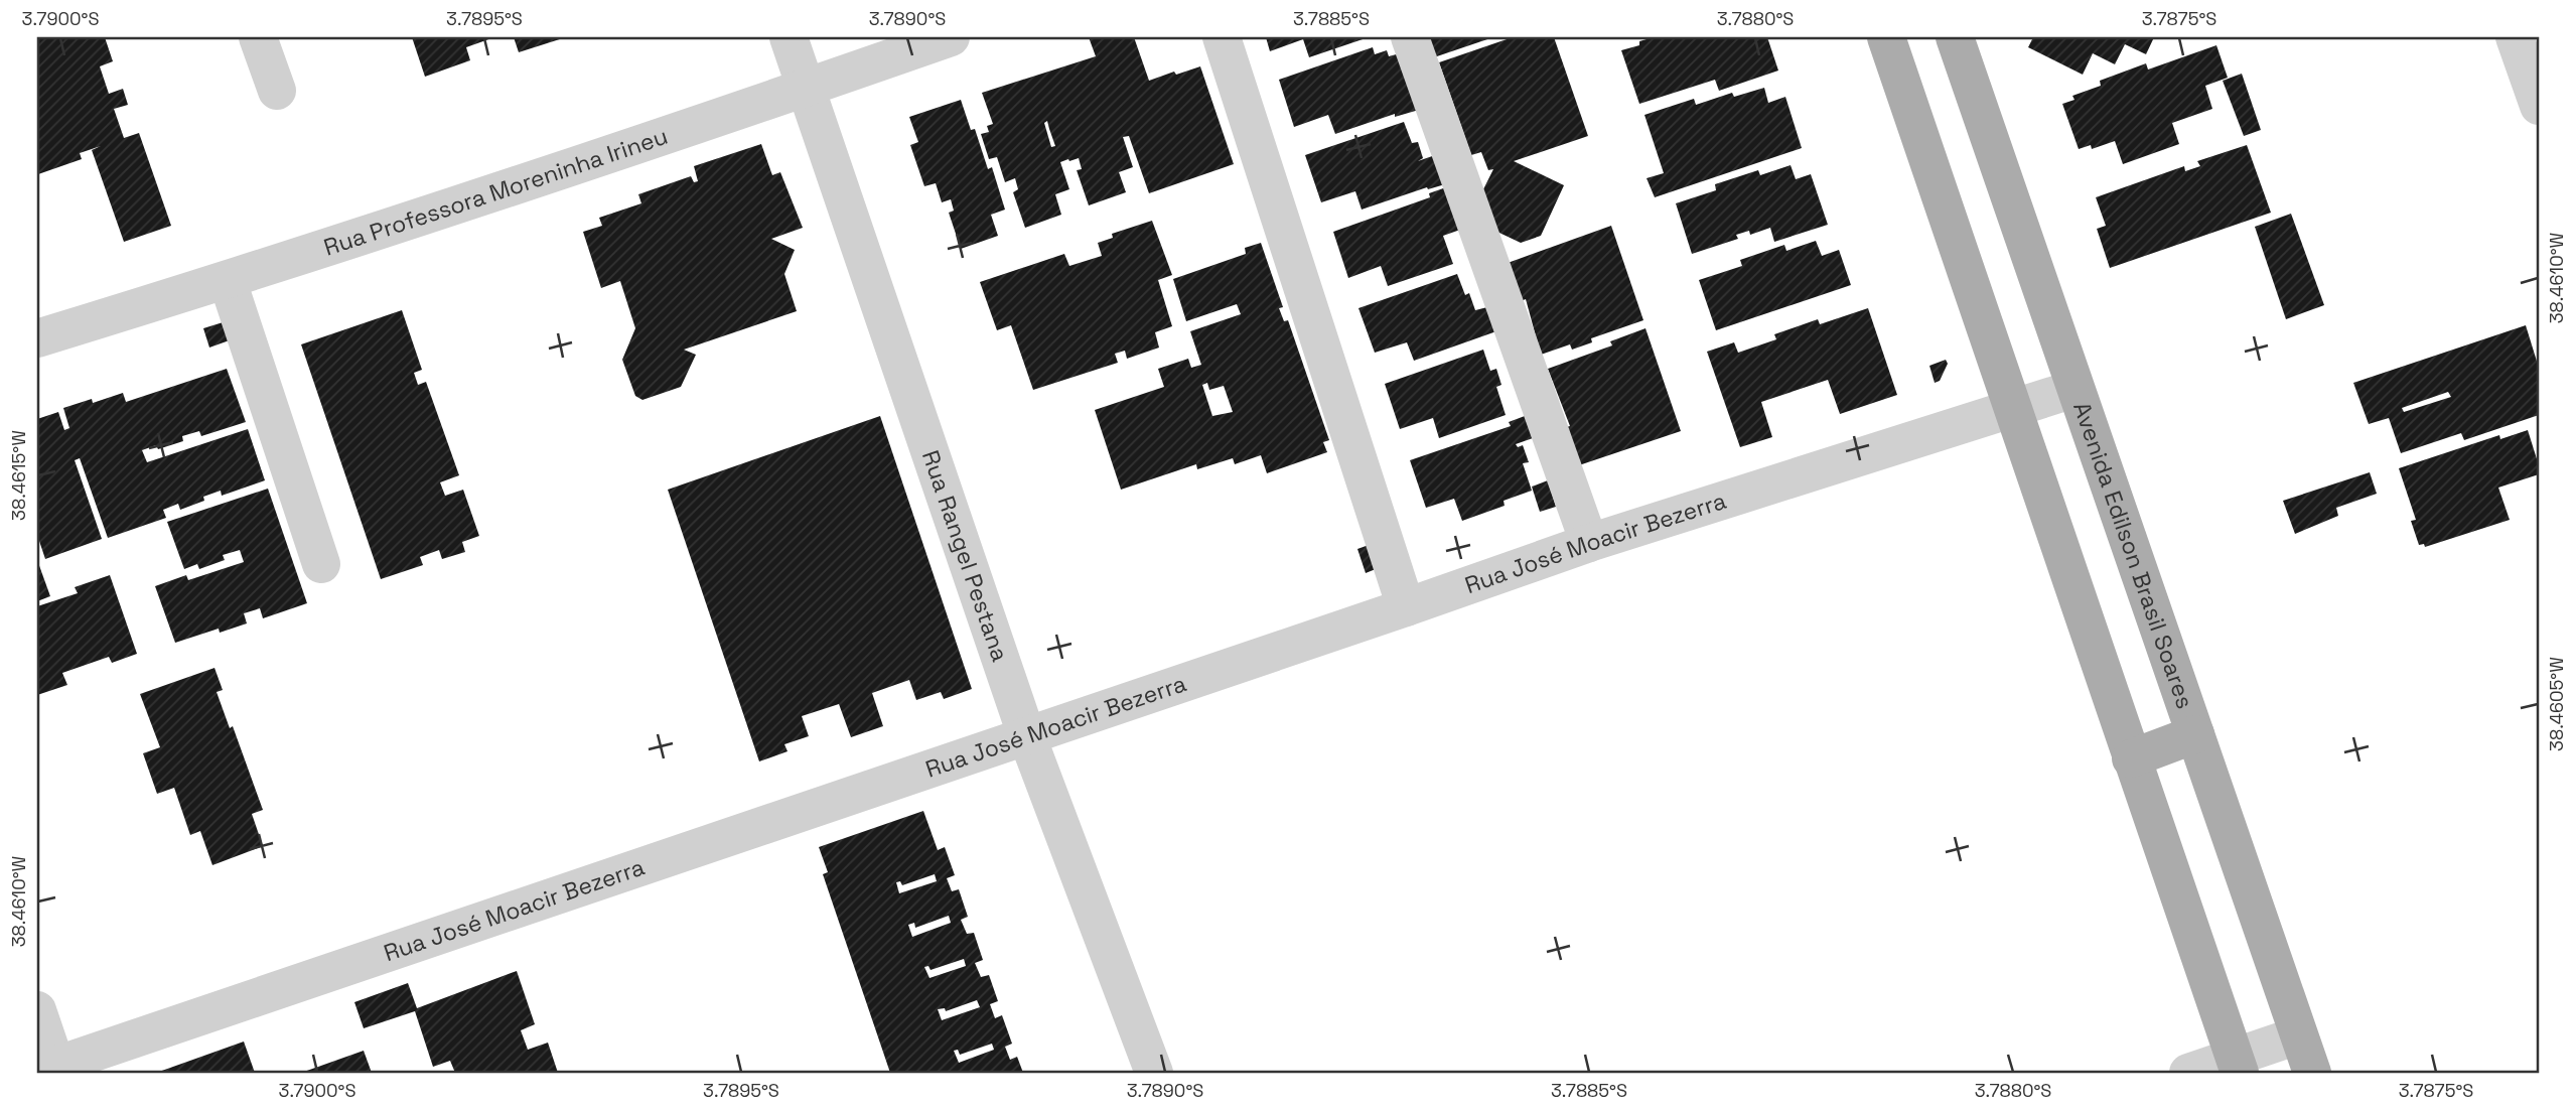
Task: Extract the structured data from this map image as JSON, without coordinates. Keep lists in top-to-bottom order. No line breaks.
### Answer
{"streets":{"main road":["Avenida Edilson Brasil Soares"],"street":["Rua Professora Moreninha Irineu","Rua José Moacir Bezerra","Rua Rangel Pestana"]},"crossings":[["Rua Professora Moreninha Irineu","Rua Rangel Pestana"],["Rua José Moacir Bezerra","Avenida Edilson Brasil Soares"],["Rua José Moacir Bezerra","Rua Rangel Pestana"]],"coordinates":["3.7900°S","3.7895°S","3.7890°S","3.7885°S","3.7880°S","3.7875°S","38.4610°W","38.4615°W","38.4605°W"]}
